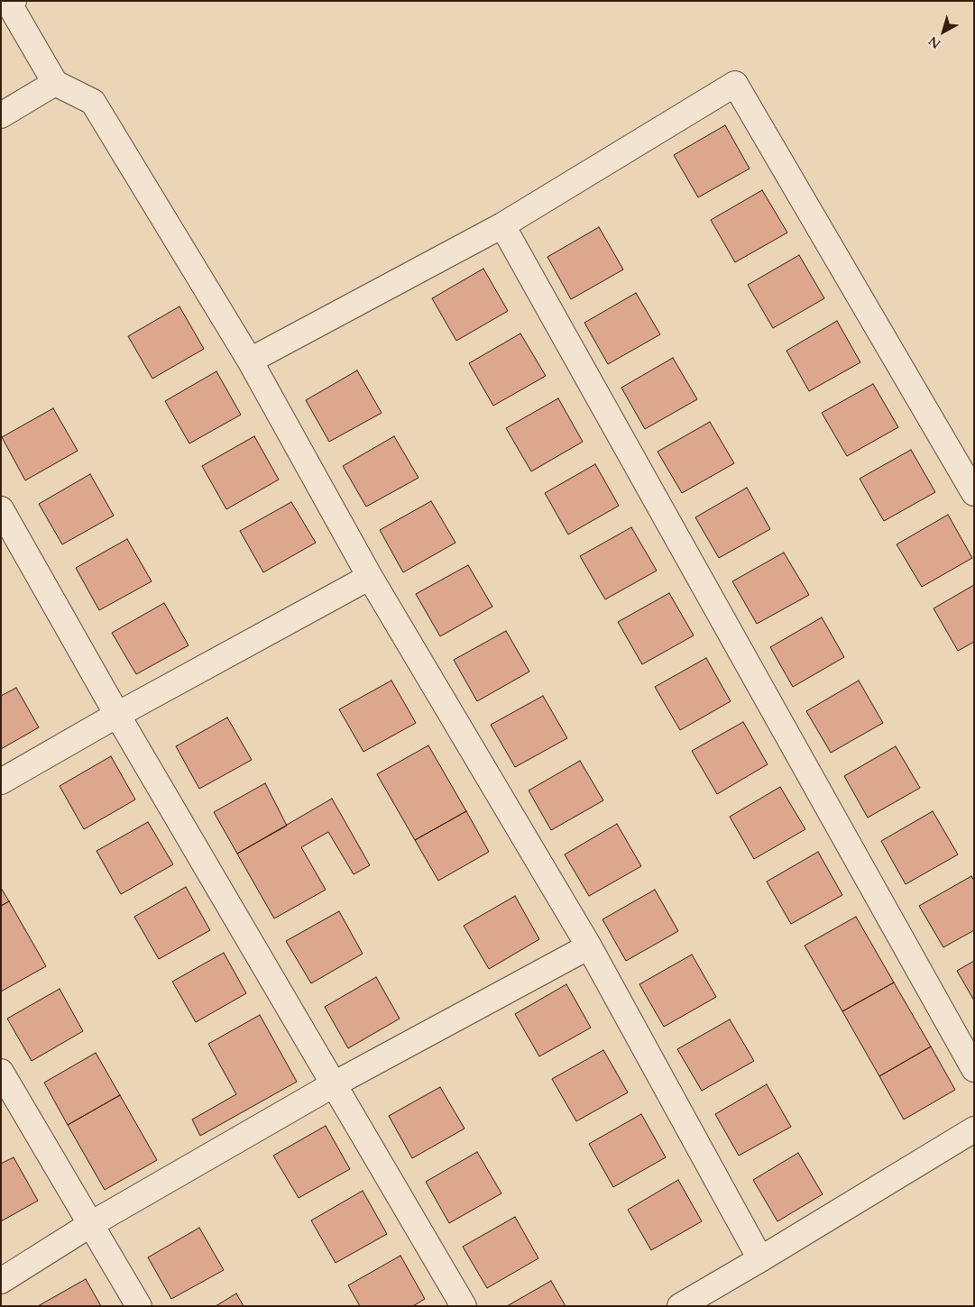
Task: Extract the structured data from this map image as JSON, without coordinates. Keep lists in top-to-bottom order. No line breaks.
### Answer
{"north":"bottom left"}
